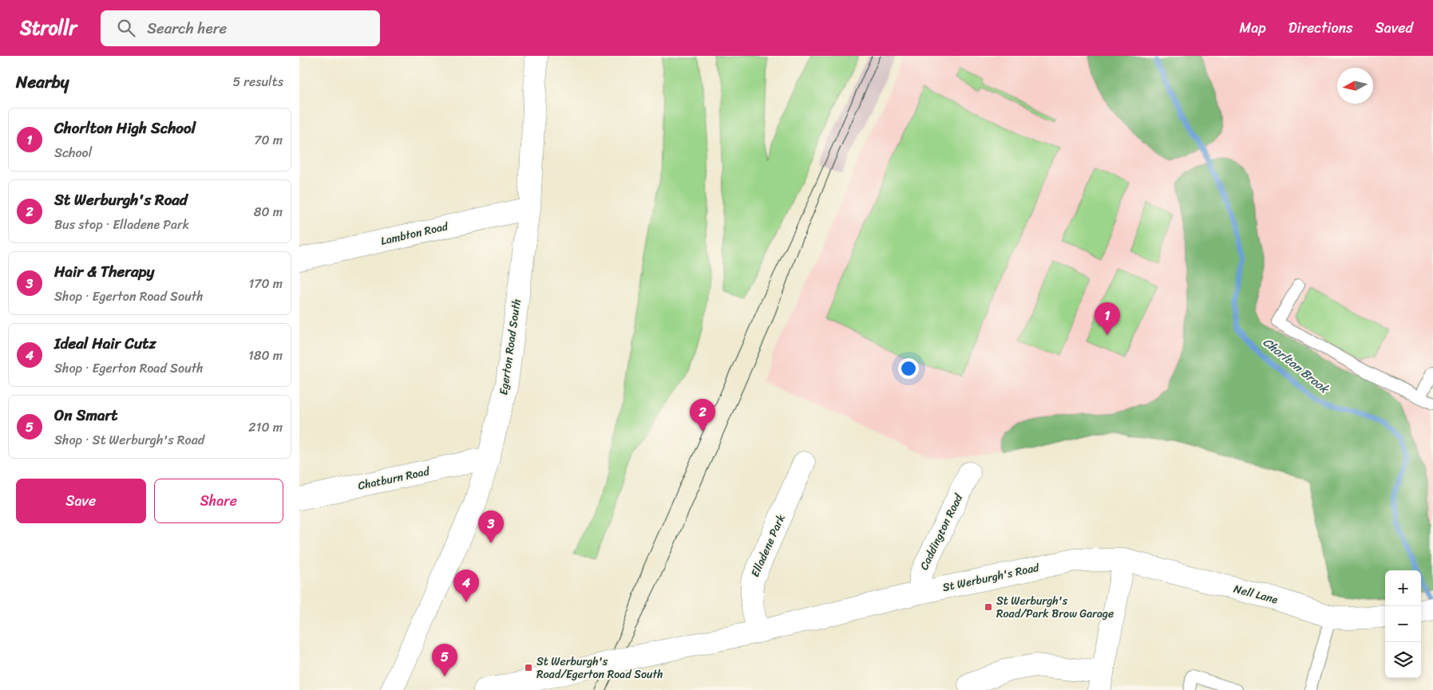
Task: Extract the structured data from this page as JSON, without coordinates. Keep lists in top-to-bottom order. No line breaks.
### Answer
{"streets":{"street":["Lambton Road","Egerton Road South","Chatburn Road","Caddington Road","Elladene Park","St Werburgh's Road","Nell Lane"]},"crossings":[["Lambton Road","Egerton Road South"],["Egerton Road South","Chatburn Road"],["Caddington Road","St Werburgh's Road"],["Elladene Park","St Werburgh's Road"],["St Werburgh's Road","Nell Lane"]],"water":["Chorlton Brook"],"places":{"transit":["St Werburgh's Road/Park Brow Garage","St Werburgh's Road/Egerton Road South"]},"north":"left","page":{"header":"Strollr","search":"Search here","nav":["Map","Directions","Saved"],"heading":["Nearby","5 results"],"list":[{"mark":"1","name":"Chorlton High School","note":"School","value":"70 m"},{"mark":"2","name":"St Werburgh's Road","note":"Bus stop · Elladene Park","value":"80 m"},{"mark":"3","name":"Hair & Therapy","note":"Shop · Egerton Road South","value":"170 m"},{"mark":"4","name":"Ideal Hair Cutz","note":"Shop · Egerton Road South","value":"180 m"},{"mark":"5","name":"On Smart","note":"Shop · St Werburgh's Road","value":"210 m"}],"pins":["1","2","3","4","5"],"buttons":["Save","Share"],"map_buttons":["+","−"]}}
